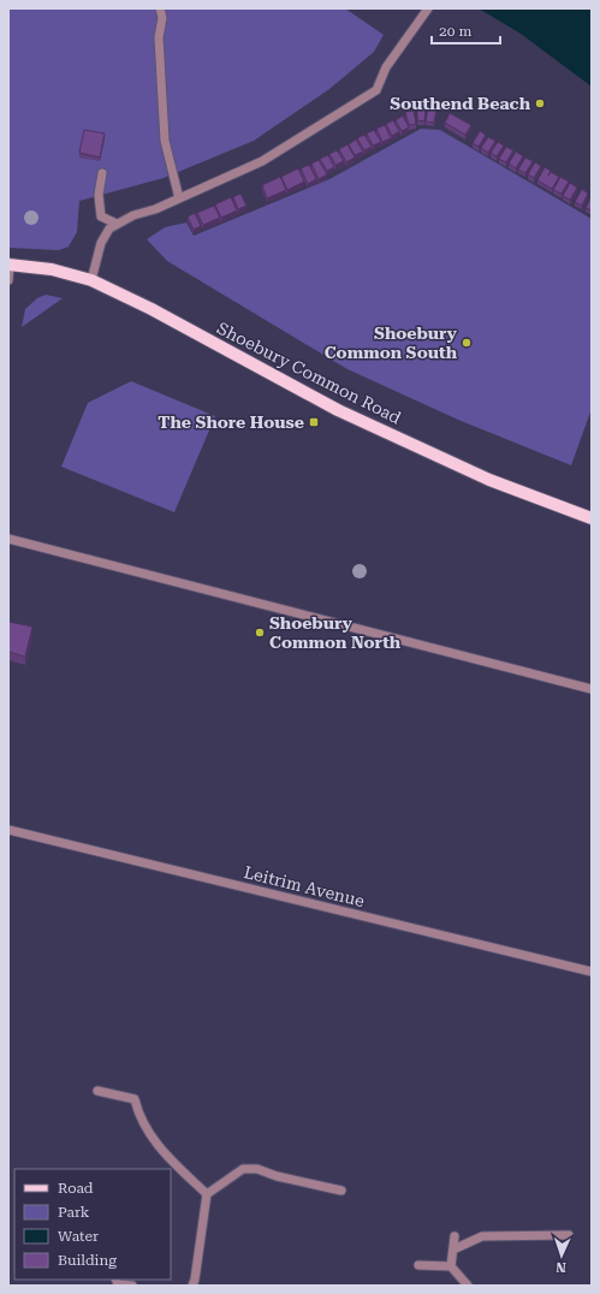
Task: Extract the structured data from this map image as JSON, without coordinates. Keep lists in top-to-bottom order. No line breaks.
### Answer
{"streets":{"main road":["Shoebury Common Road"],"street":["Leitrim Avenue"]},"places":{"other":["Southend Beach","Shoebury Common South","Shoebury Common North"],"transit":["The Shore House"]},"legend":["Road","Park","Water","Building"],"scale_bar":"20 m","north":"bottom"}
